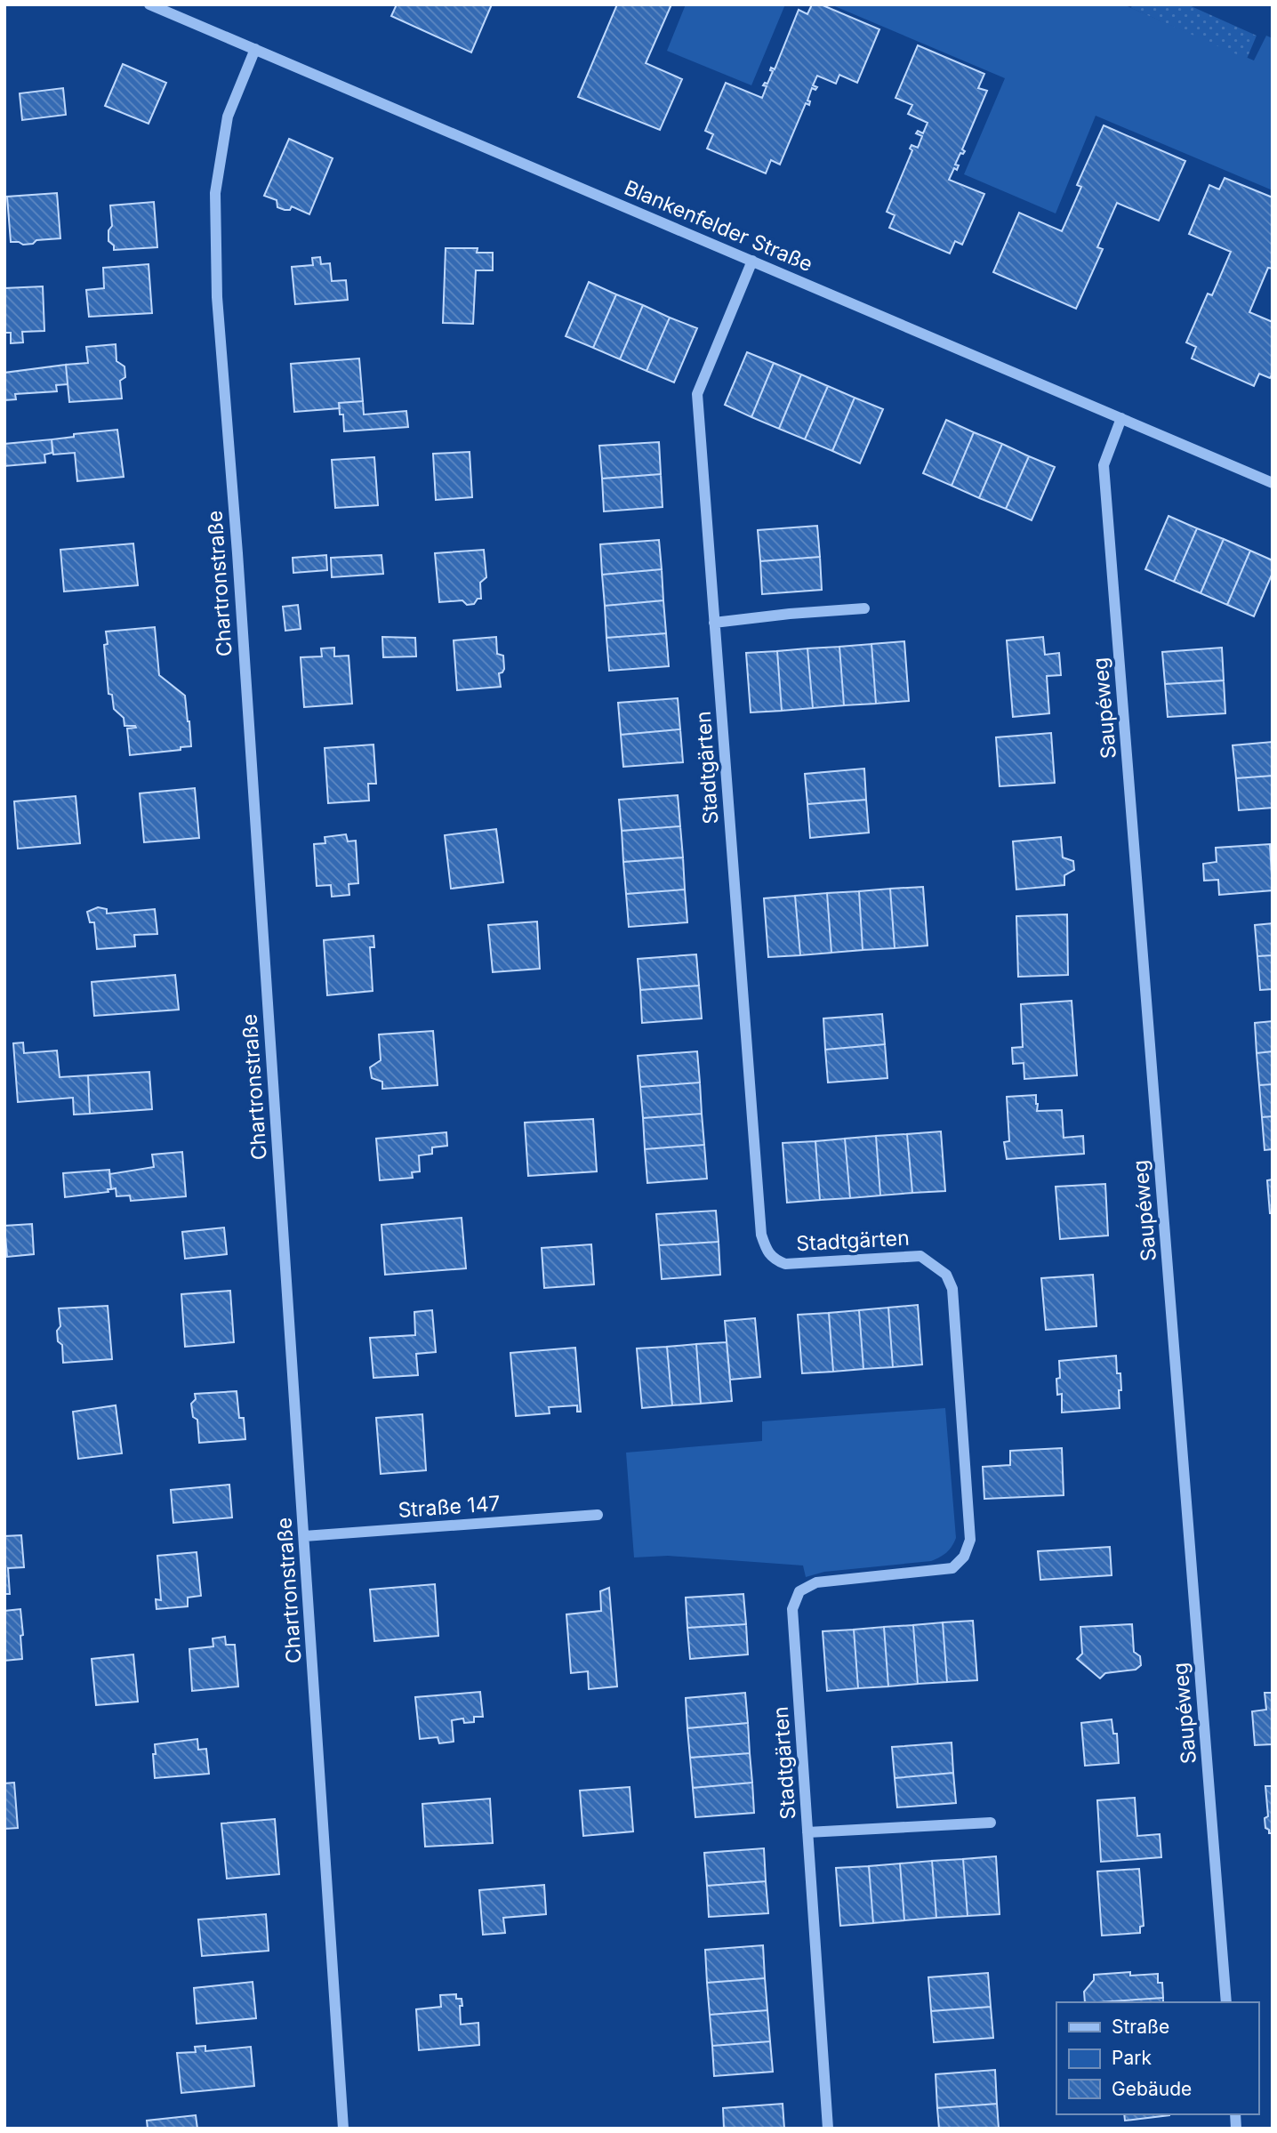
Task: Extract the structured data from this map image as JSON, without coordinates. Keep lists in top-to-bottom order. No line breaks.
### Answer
{"streets":{"street":["Blankenfelder Straße","Chartronstraße","Saupéweg","Stadtgärten","Straße 147"]},"crossings":[["Blankenfelder Straße","Chartronstraße"],["Blankenfelder Straße","Saupéweg"],["Blankenfelder Straße","Stadtgärten"],["Chartronstraße","Straße 147"]],"legend":["Straße","Park","Gebäude"]}
